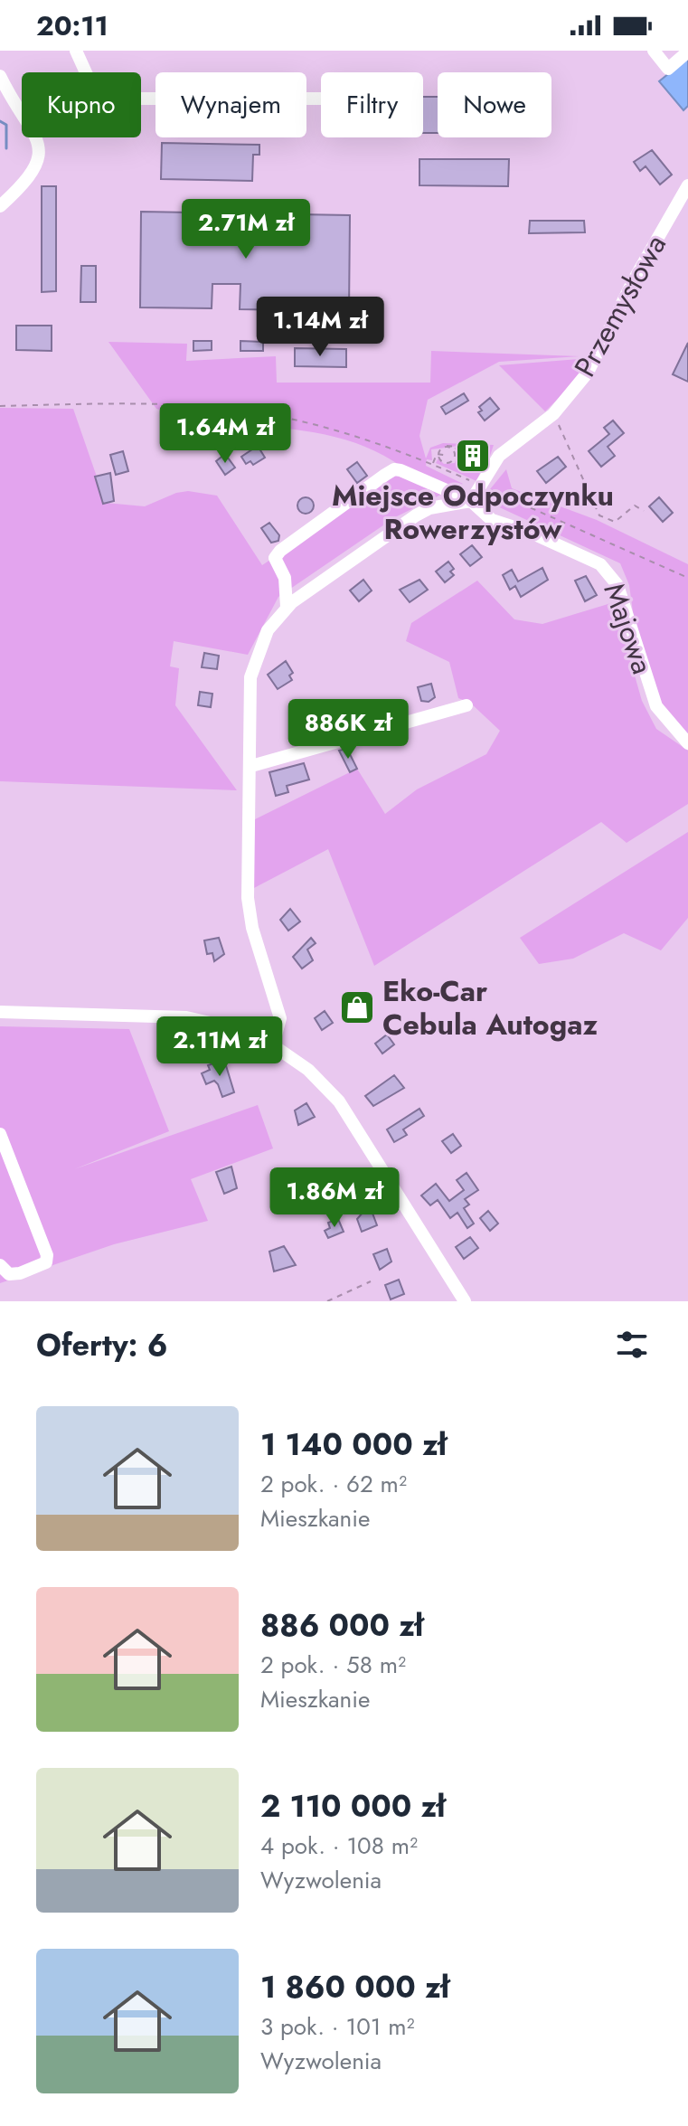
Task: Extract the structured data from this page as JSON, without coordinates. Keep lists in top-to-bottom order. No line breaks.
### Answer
{"streets":{"street":["Przemysłowa","Majowa"]},"crossings":[["Przemysłowa","Majowa"]],"places":{"building":["Miejsce Odpoczynku Rowerzystów"],"shop":["Eko-Car Cebula Autogaz"]},"page":{"status":"20:11","chip":["Kupno","Wynajem","Filtry","Nowe"],"price":["2.71M zł","1.14M zł","1.64M zł","886K zł","2.11M zł","1.86M zł"],"heading":"Oferty: 6","list":[{"name":"1 140 000 zł","note":"2 pok. · 62 m² · Mieszkanie"},{"name":"886 000 zł","note":"2 pok. · 58 m² · Mieszkanie"},{"name":"2 110 000 zł","note":"4 pok. · 108 m² · Wyzwolenia"},{"name":"1 860 000 zł","note":"3 pok. · 101 m² · Wyzwolenia"}]}}
